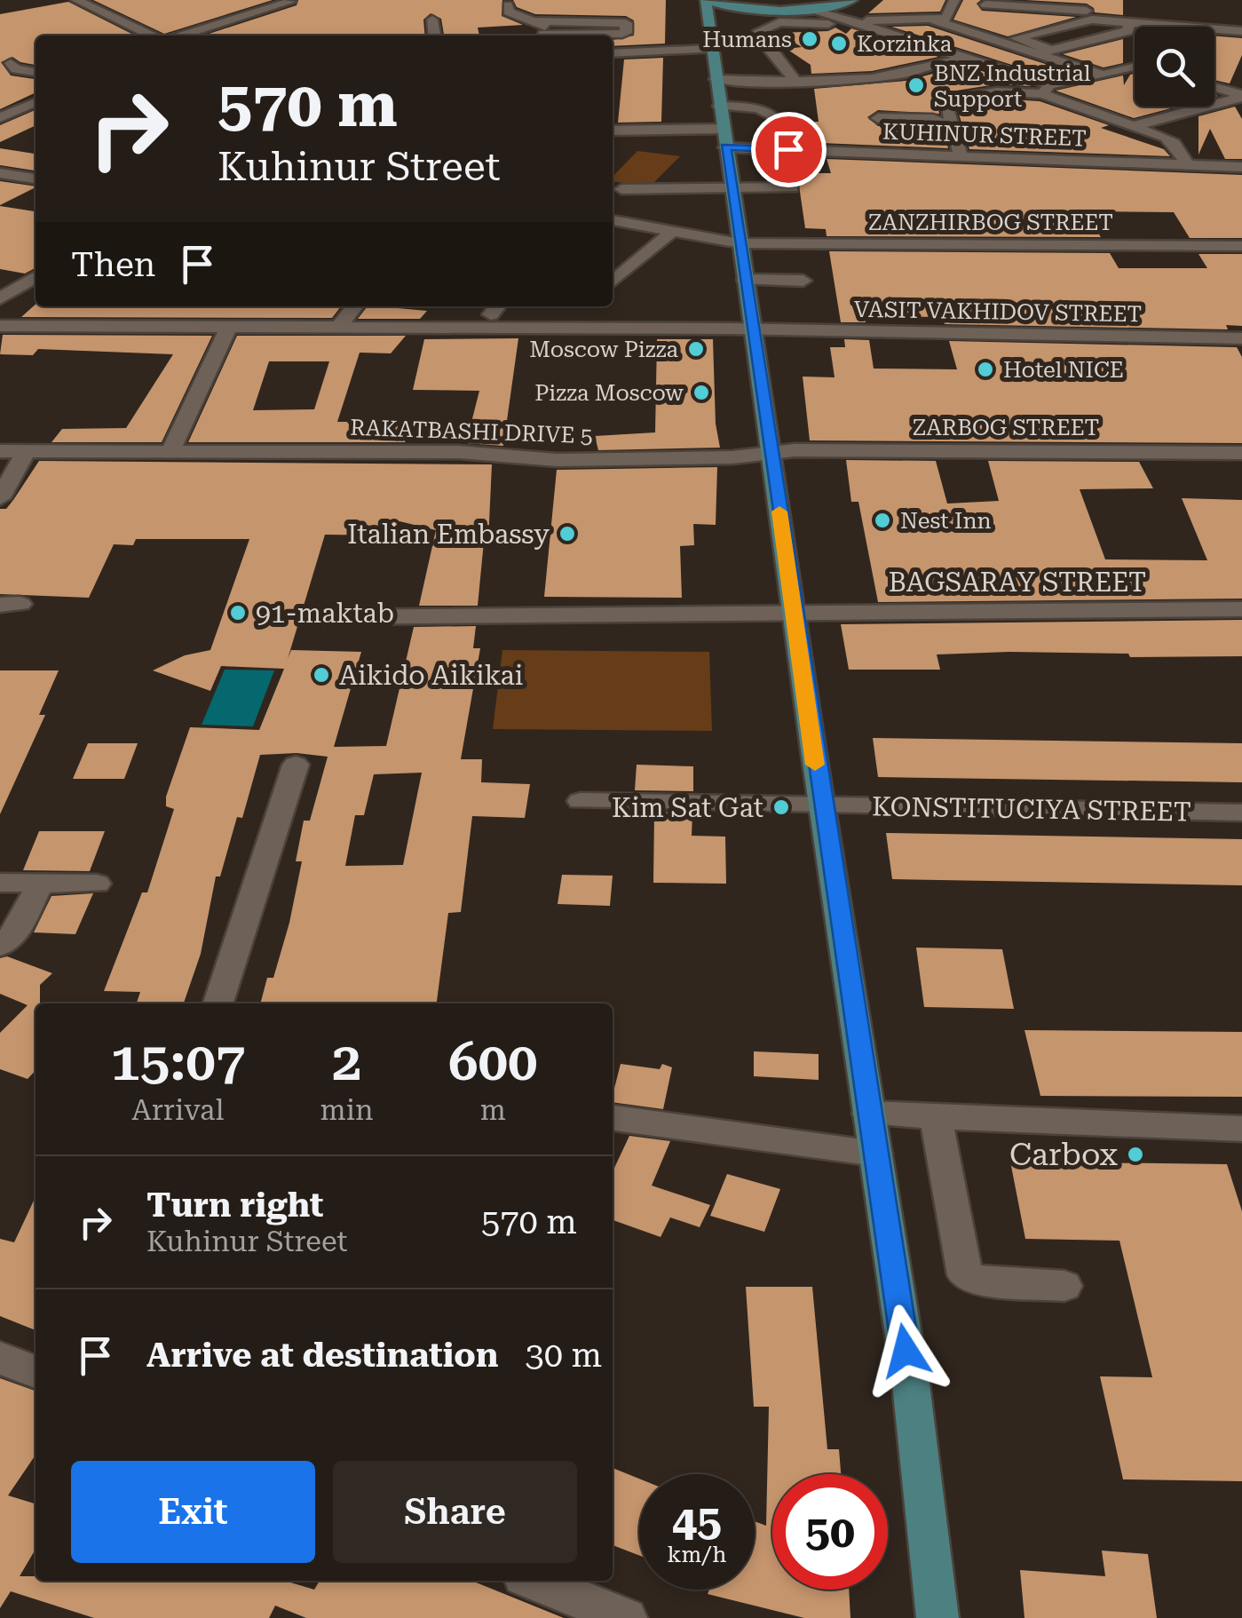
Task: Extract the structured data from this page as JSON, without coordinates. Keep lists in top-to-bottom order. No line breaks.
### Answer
{"streets":{"street":["KUHINUR STREET","ZANZHIRBOG STREET","VASIT VAKHIDOV STREET","ZARBOG STREET","RAKATBASHI DRIVE 5","BAGSARАY STREET","KONSTITUCIYA STREET"]},"crossings":[["ZARBOG STREET","RAKATBASHI DRIVE 5"]],"places":["Humans","Korzinka","BNZ Industrial Support","Moscow Pizza","Hotel NICE","Pizza Moscow","Nest Inn","Italian Embassy","91-maktab","Aikido Aikikai","Kim Sat Gat","Carbox"],"page":{"turn":["570 m","Kuhinur Street"],"then":"Then","eta":["15:07","Arrival","2","min","600","m"],"list":[{"name":"Turn right","note":"Kuhinur Street","value":"570 m"},{"name":"Arrive at destination","value":"30 m"}],"buttons":["Exit","Share"],"speed":"45 km/h","limit":"50"}}
